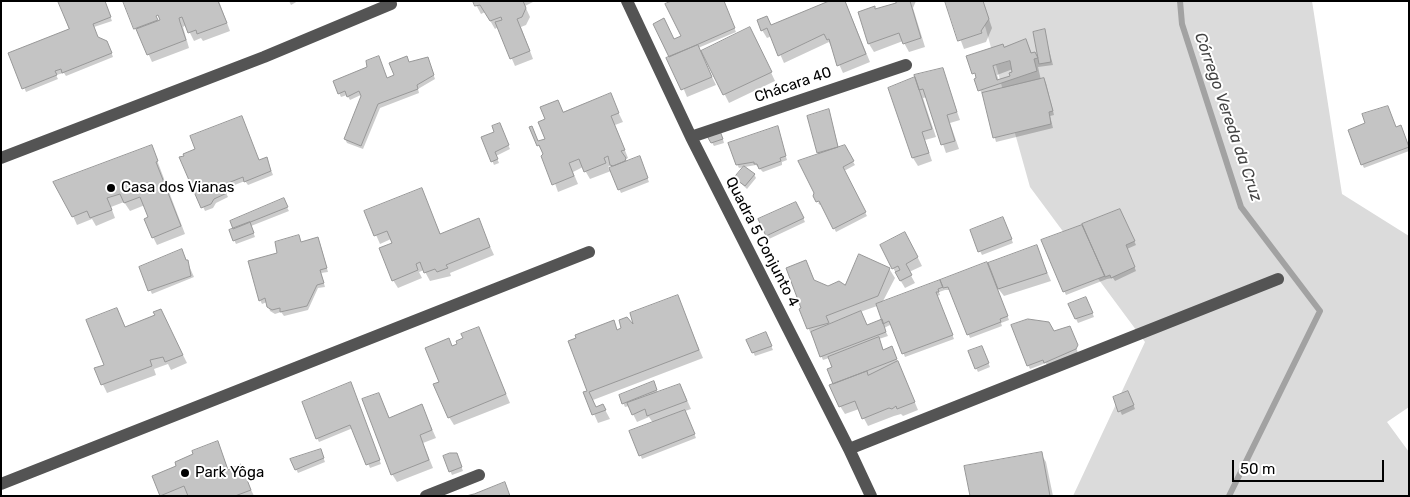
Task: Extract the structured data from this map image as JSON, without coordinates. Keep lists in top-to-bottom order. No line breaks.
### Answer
{"streets":{"street":["Chácara 40","Quadra 5 Conjunto 4"]},"crossings":[["Chácara 40","Quadra 5 Conjunto 4"]],"water":["Córrego Vereda da Cruz"],"places":["Casa dos Vianas","Park Yôga"],"scale_bar":"50 m"}
